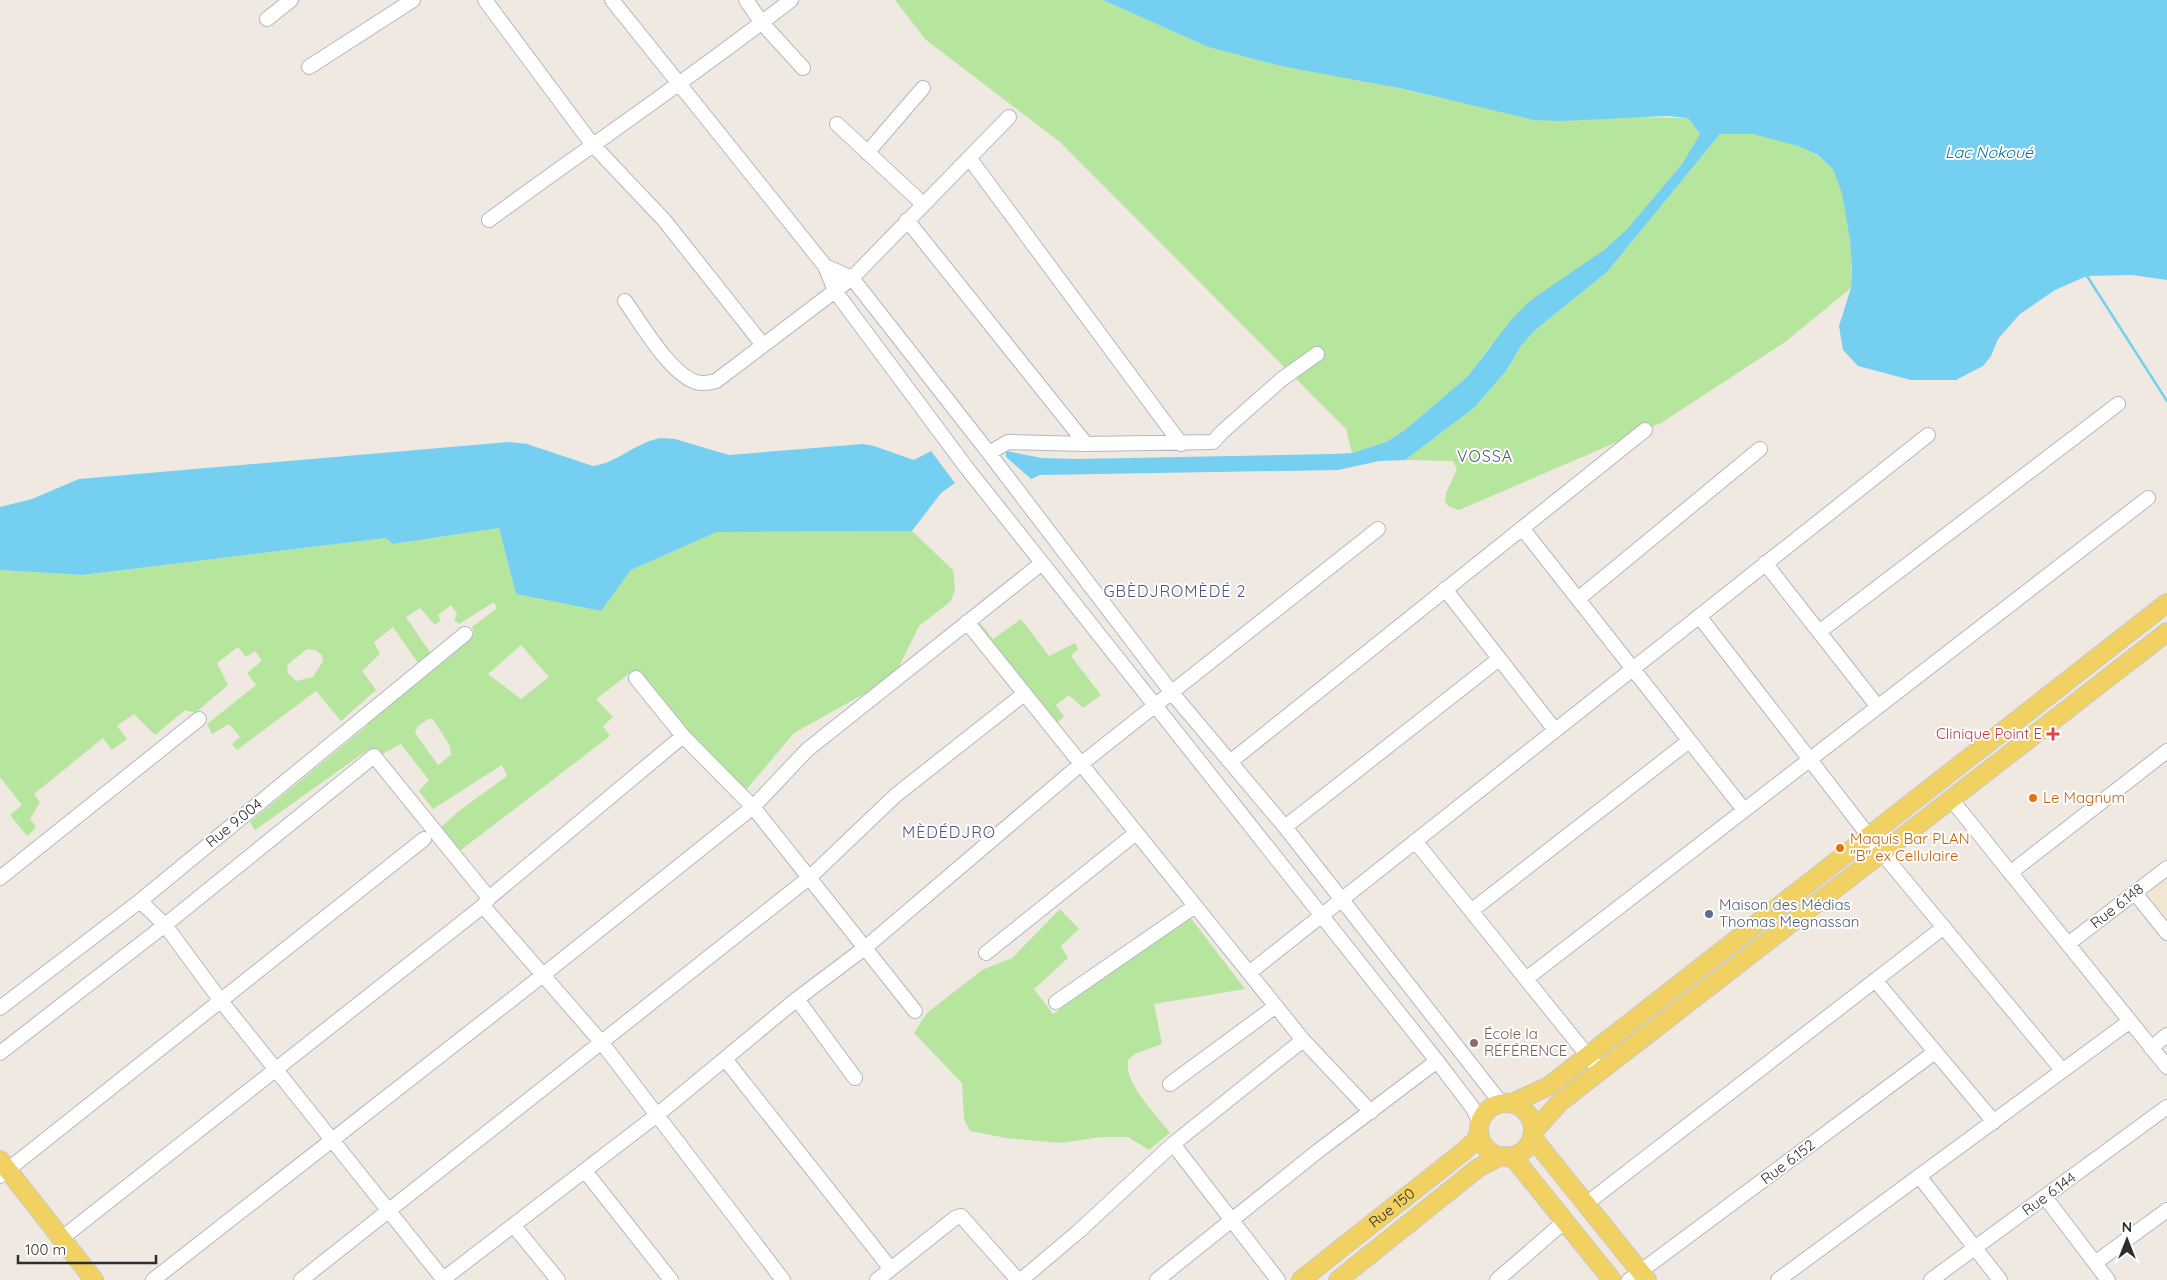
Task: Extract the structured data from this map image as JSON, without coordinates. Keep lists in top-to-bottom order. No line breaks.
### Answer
{"streets":{"main road":["Rue 150"],"street":["Rue 9.004","Rue 6.148","Rue 6.152","Rue 6.144"]},"districts":["VOSSA","GBÈDJROMÈDÉ 2","MÈDÉDJRO"],"water":["Lac Nokoué"],"places":{"health":["Clinique Point E"],"other":["Le Magnum","Maquis Bar PLAN \"B\" ex Cellulaire","Maison des Médias Thomas Megnassan","École la RÉFÉRENCE"]},"scale_bar":"100 m","north":"top"}
